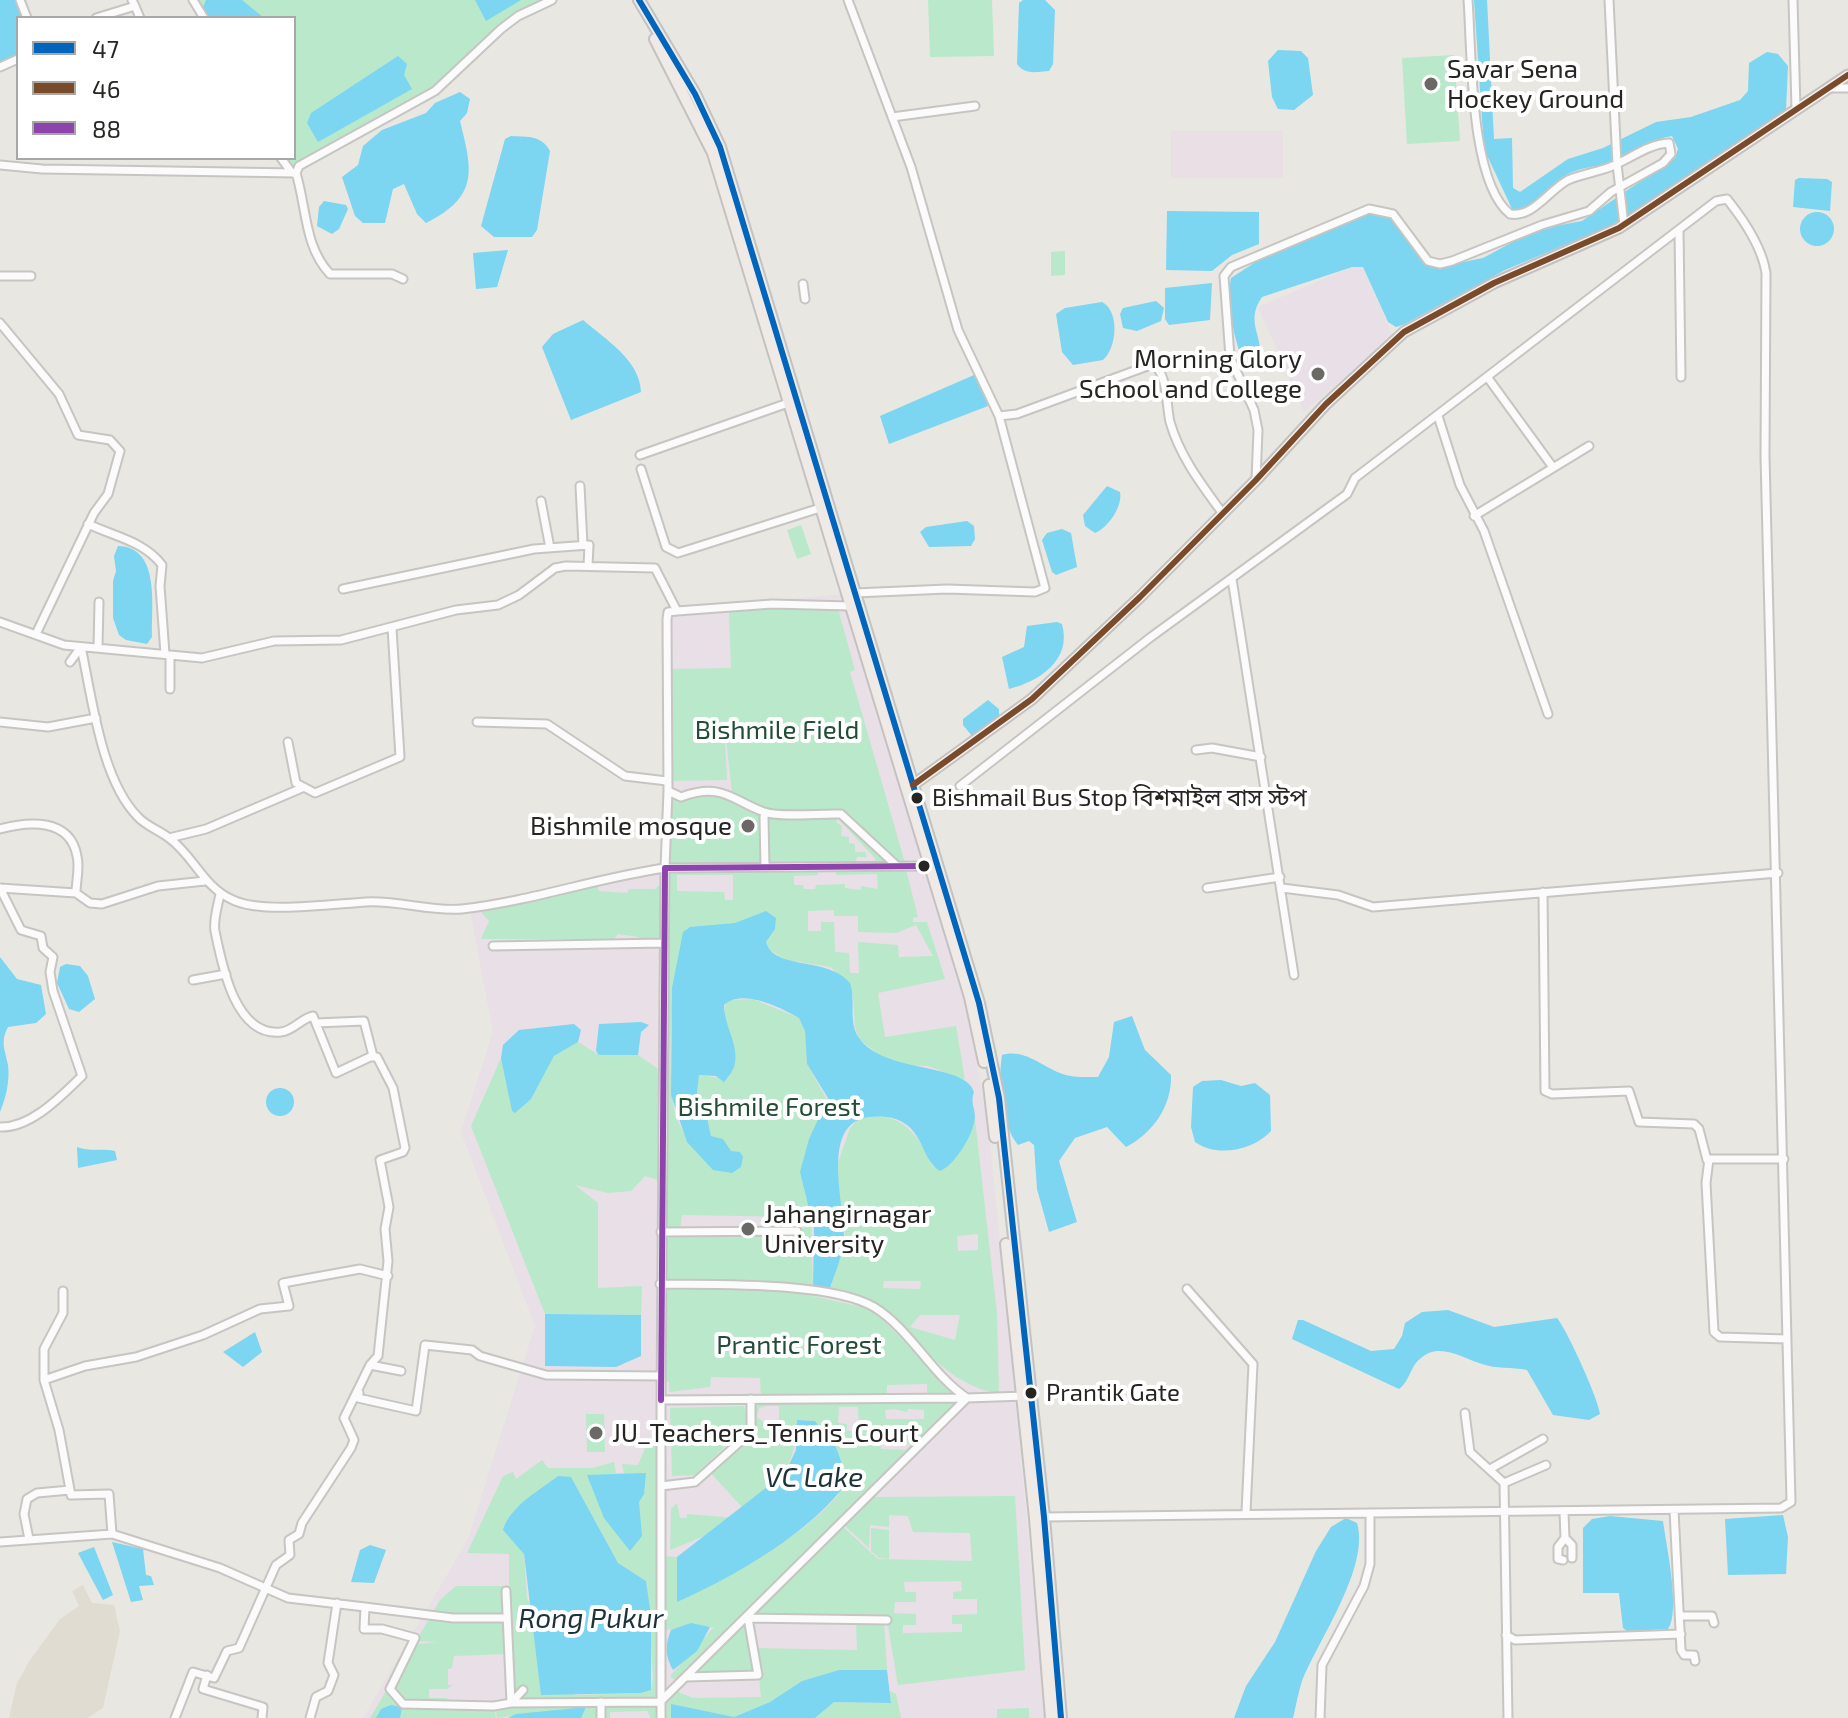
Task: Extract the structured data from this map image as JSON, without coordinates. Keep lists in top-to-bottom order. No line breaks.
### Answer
{"water":["VC Lake","Rong Pukur"],"parks":["Bishmile Field","Bishmile Forest","Prantic Forest"],"places":["Savar Sena Hockey Ground","Morning Glory School and College","Bishmail Bus Stop বিশমাইল বাস স্টপ","Bishmile mosque","Jahangirnagar University","Prantik Gate","JU_Teachers_Tennis_Court"],"lines":["transit line 47","transit line 46","transit line 88"],"legend":["47","46","88"]}
